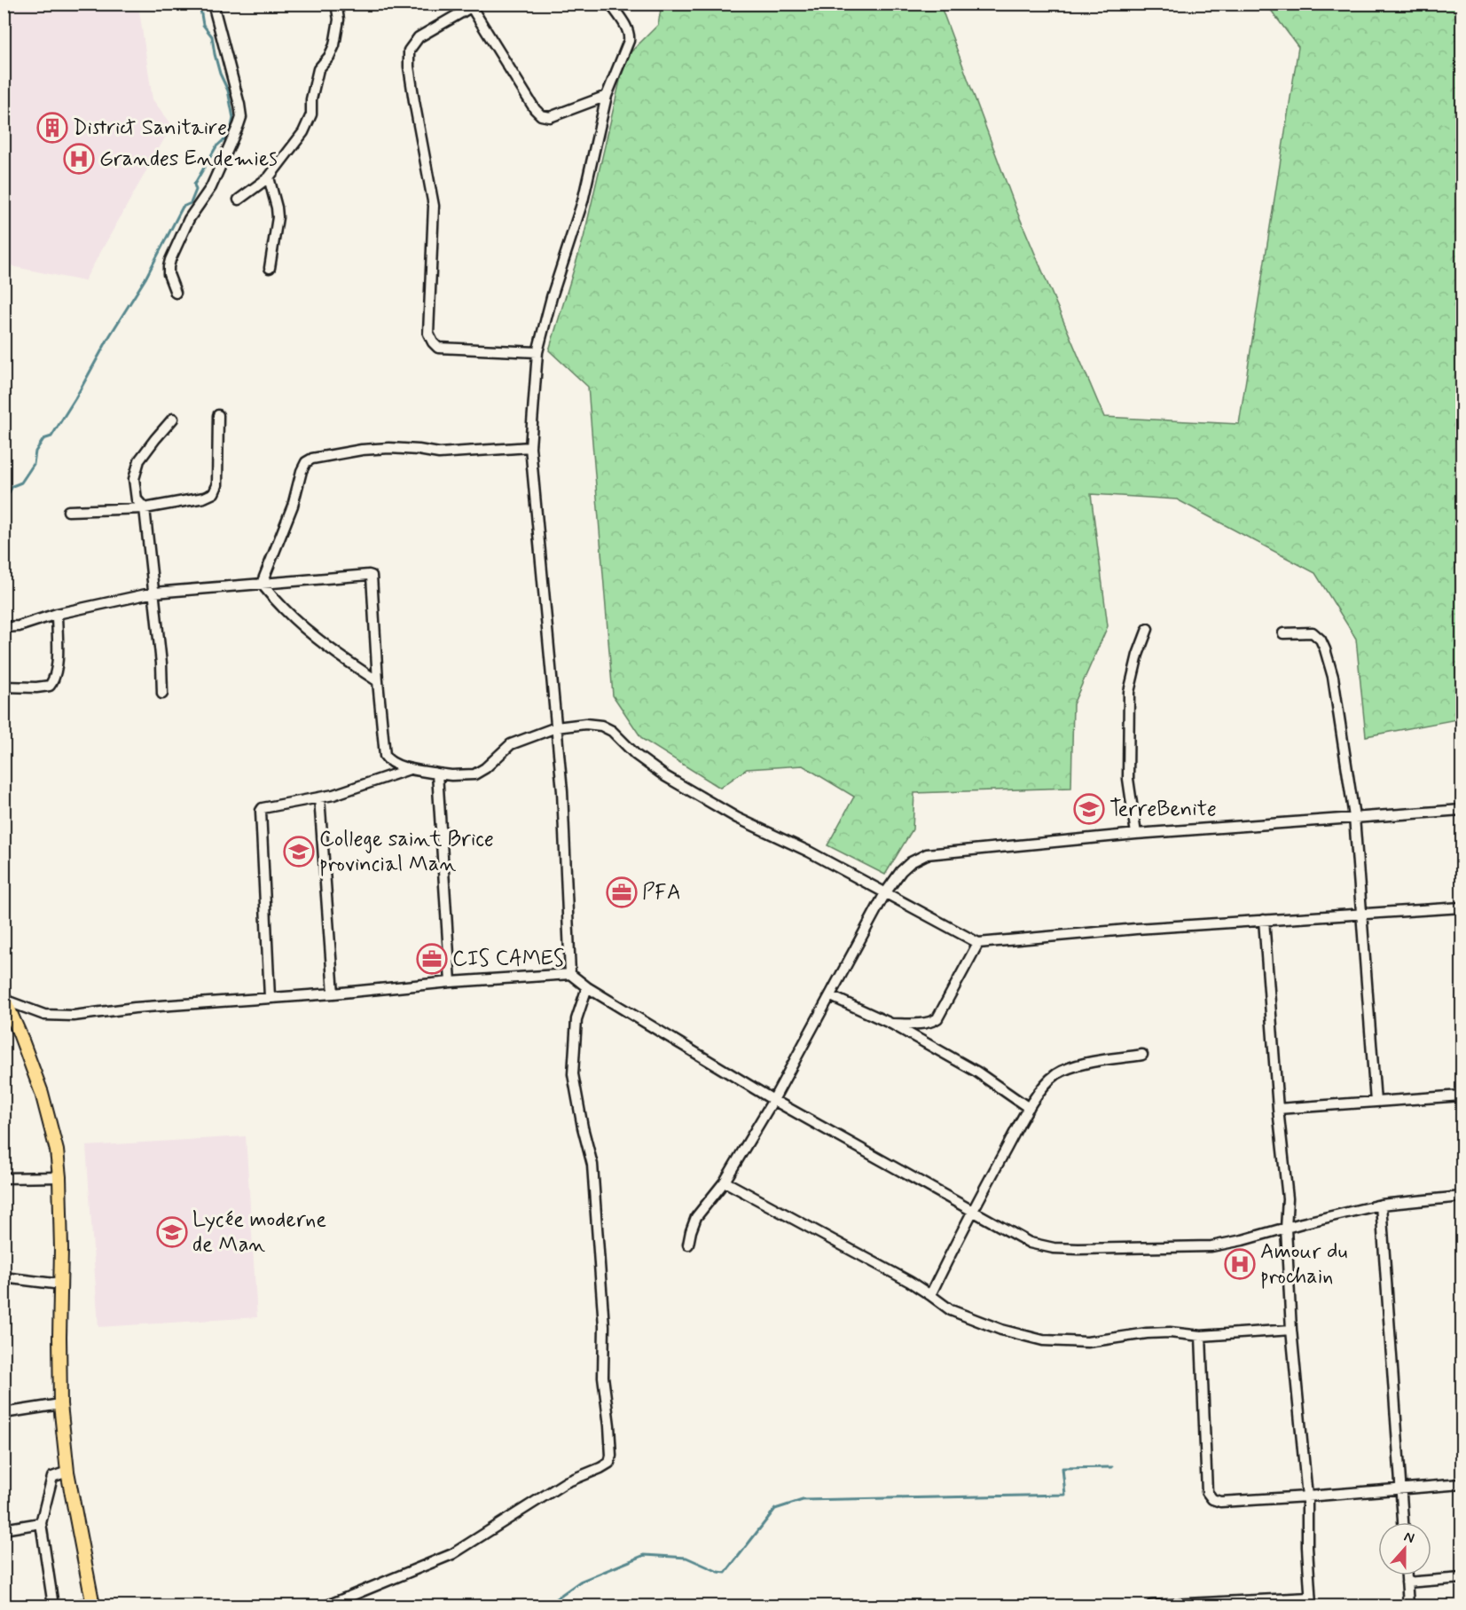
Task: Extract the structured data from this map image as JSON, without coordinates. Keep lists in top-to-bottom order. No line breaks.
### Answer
{"places":{"building":["District Sanitaire"],"hospital":["Grandes Endemies","Amour du prochain"],"school or university":["TerreBenite","College saint Brice provincial Man","Lycée moderne de Man"],"office":["PFA","CIS CAMES"]},"north":"top"}
